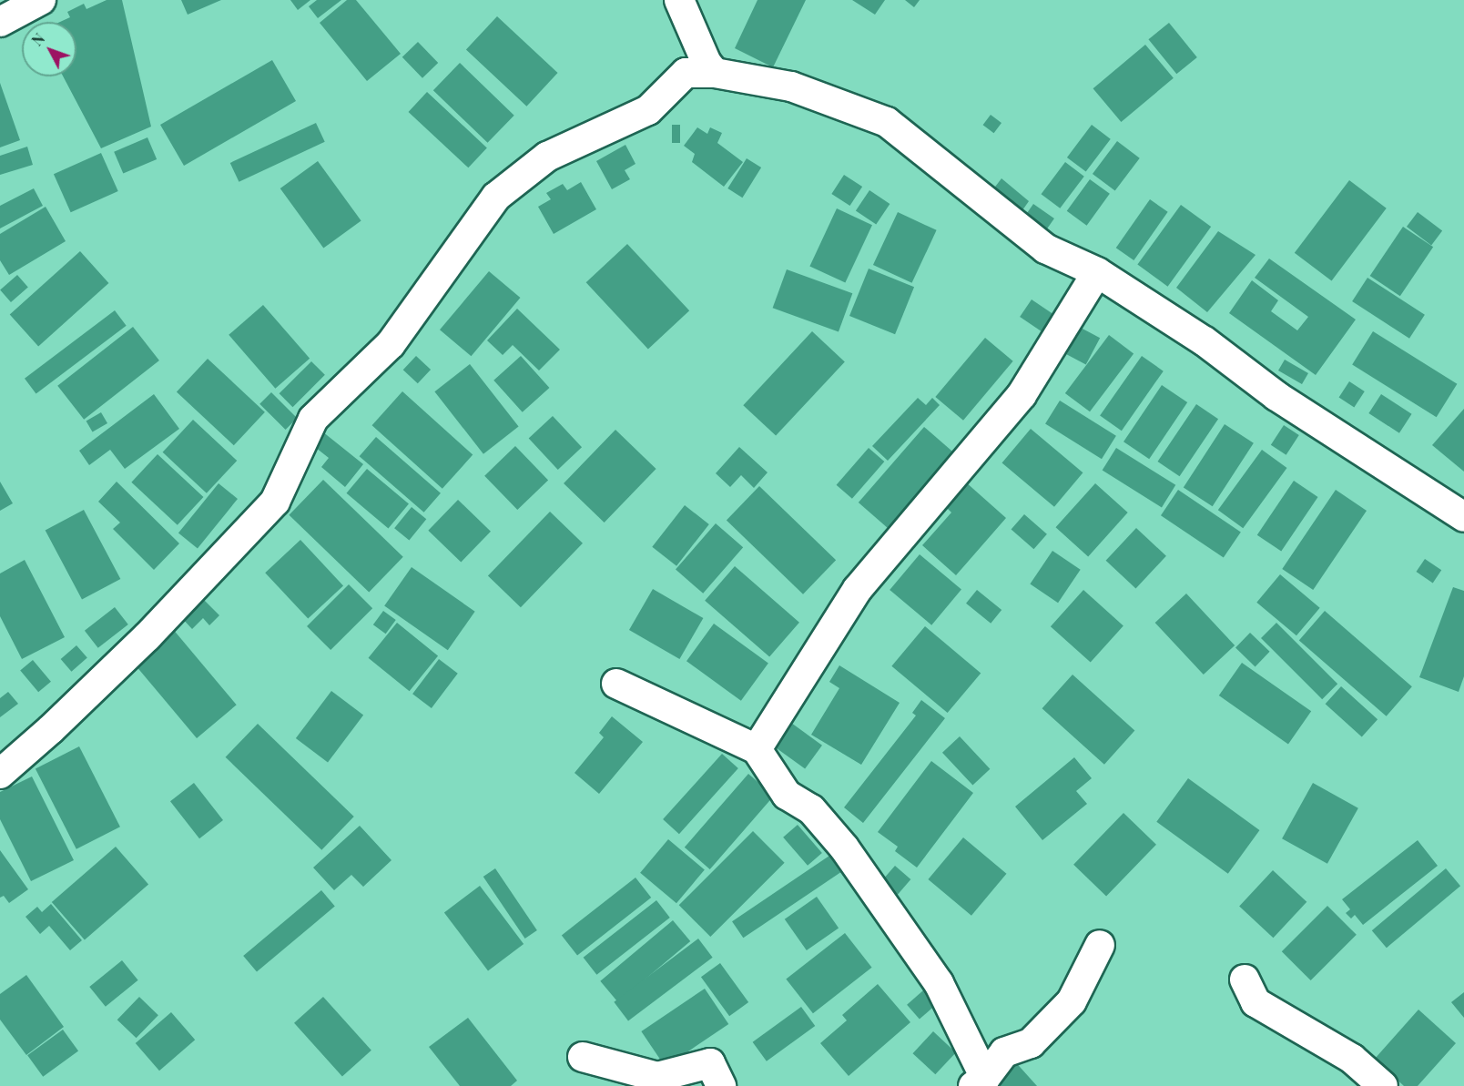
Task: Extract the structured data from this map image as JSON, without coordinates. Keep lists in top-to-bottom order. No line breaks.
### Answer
{"north":"top left"}
